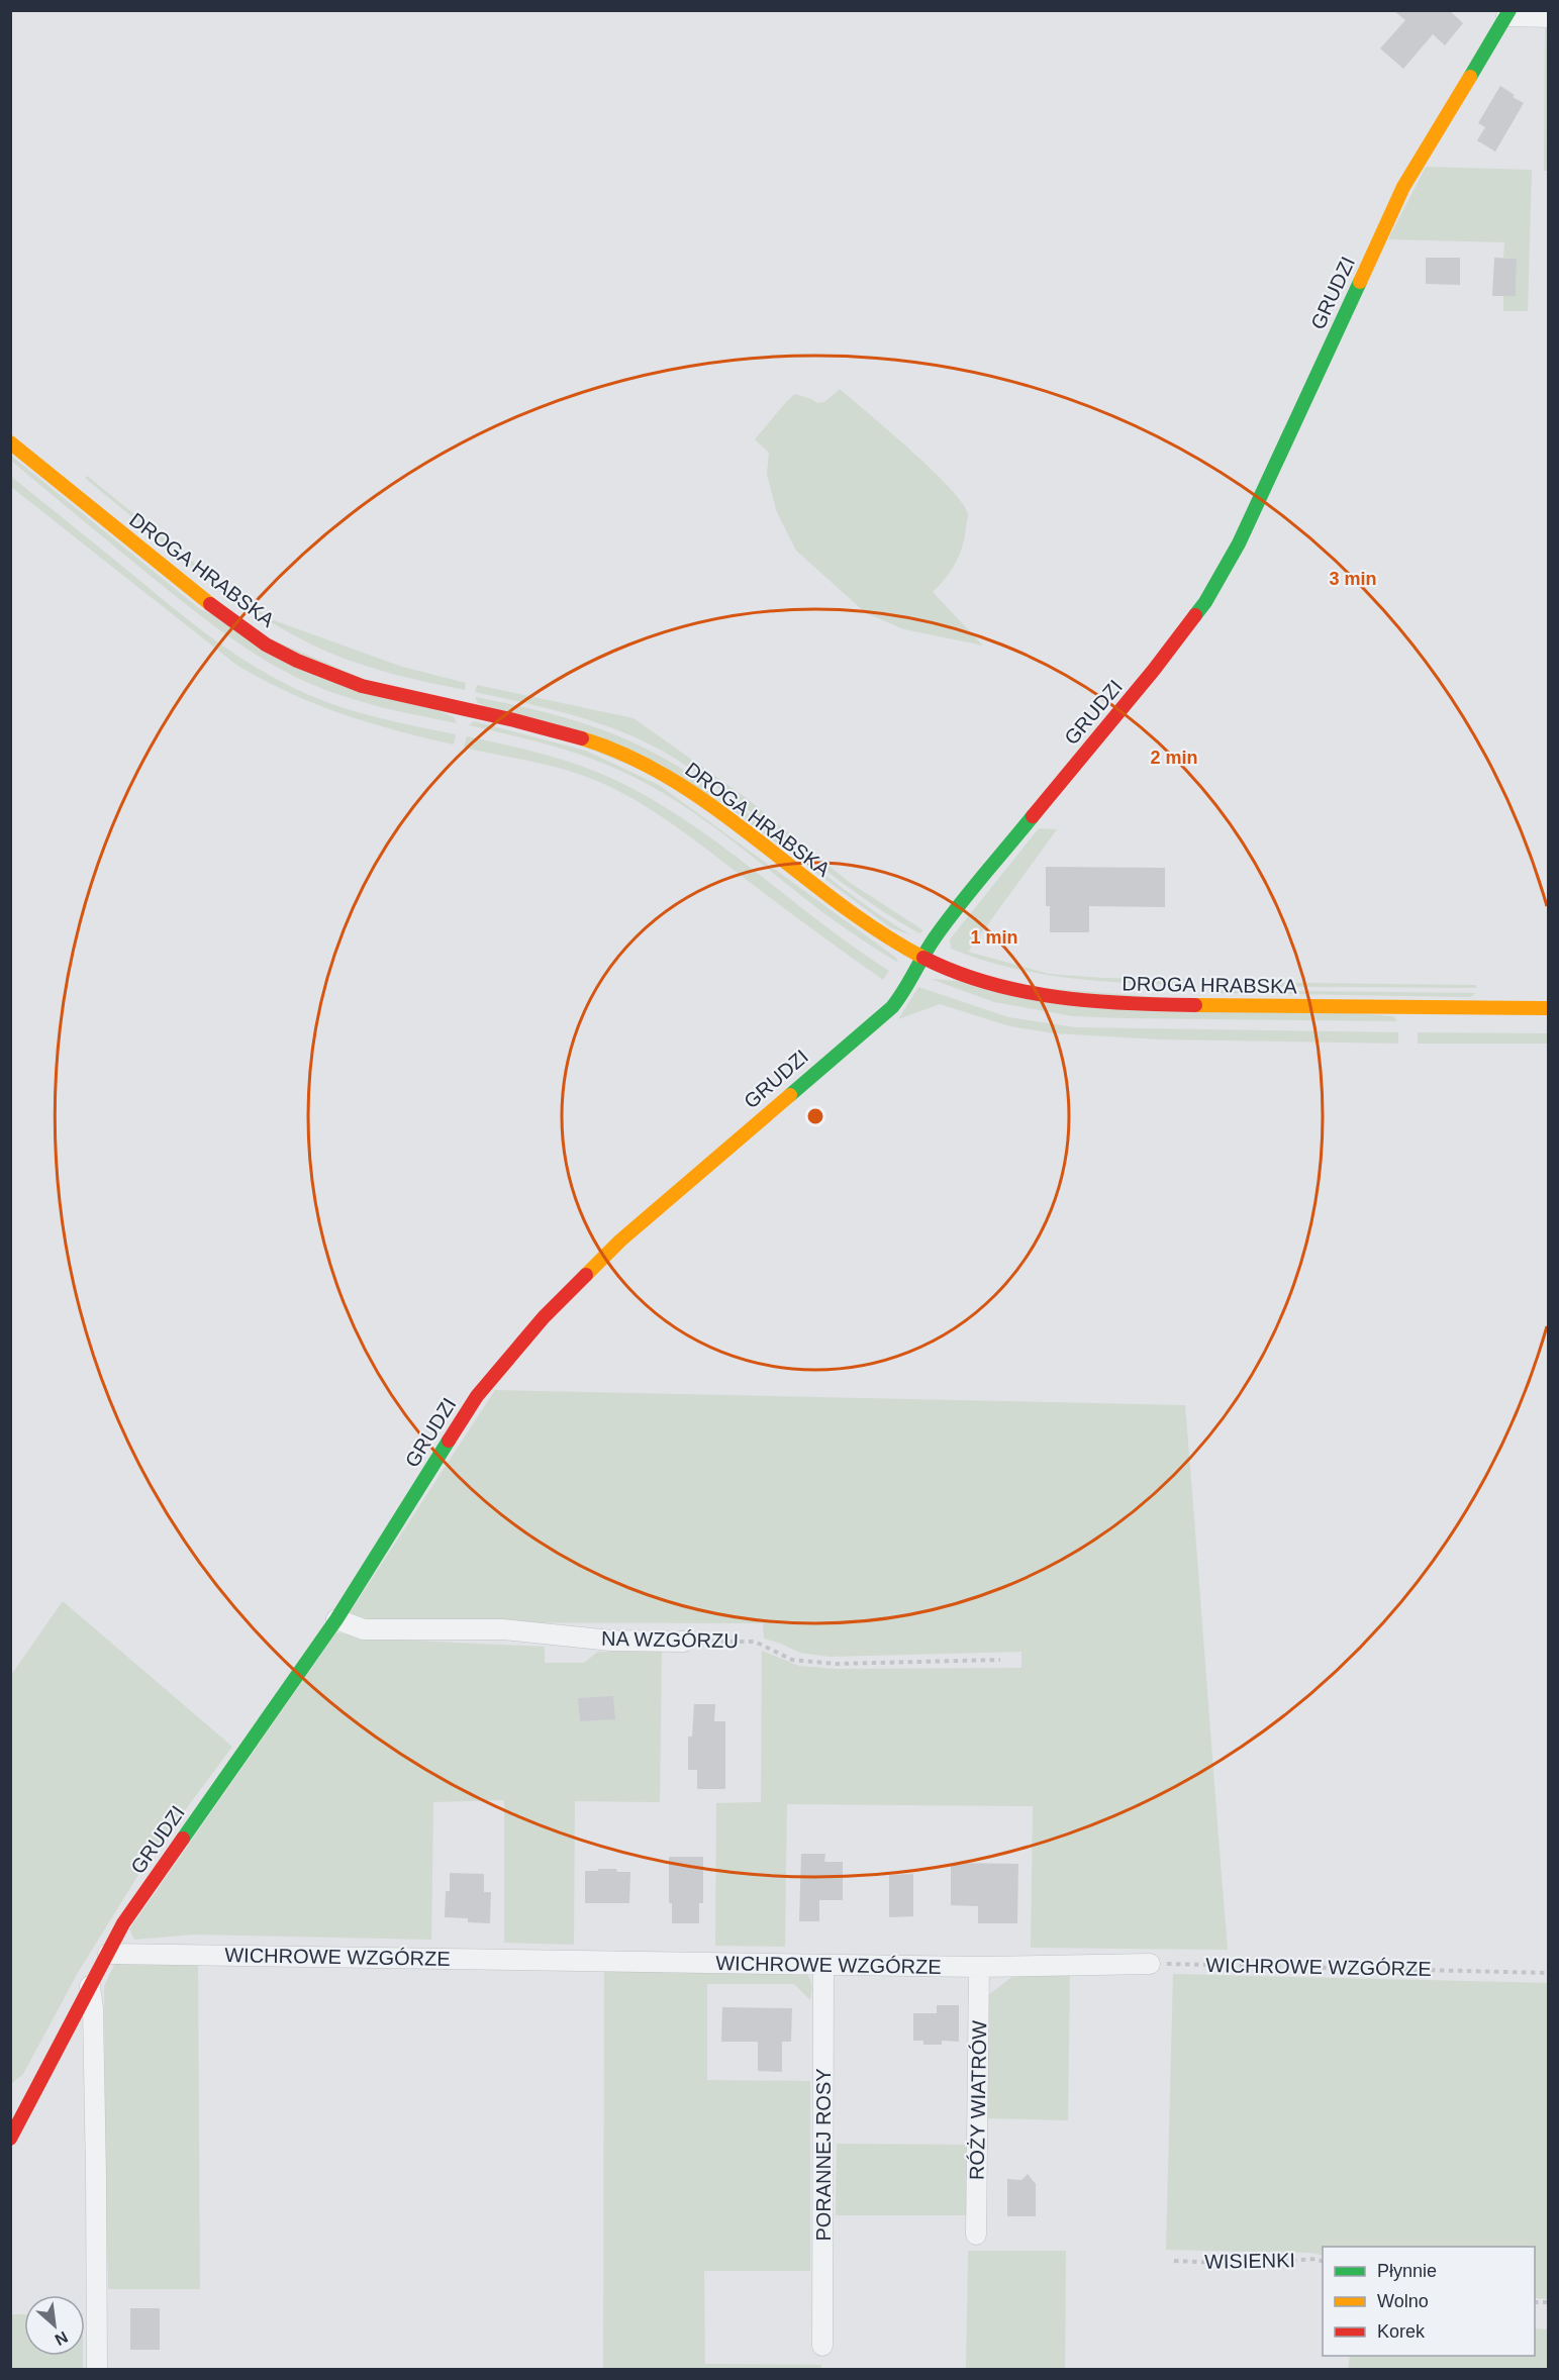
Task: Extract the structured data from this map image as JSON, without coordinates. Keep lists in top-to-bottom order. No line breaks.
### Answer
{"streets":{"street":["GRUDZI","DROGA HRABSKA","NA WZGÓRZU","WICHROWE WZGÓRZE","RÓŻY WIATRÓW","PORANNEJ ROSY"],"path":["WISIENKI"]},"crossings":[["GRUDZI","DROGA HRABSKA"],["GRUDZI","NA WZGÓRZU"],["GRUDZI","WICHROWE WZGÓRZE"],["WICHROWE WZGÓRZE","RÓŻY WIATRÓW"],["WICHROWE WZGÓRZE","PORANNEJ ROSY"]],"legend":["Płynnie","Wolno","Korek"],"north":"bottom right","rings":["3 min","2 min","1 min"]}
